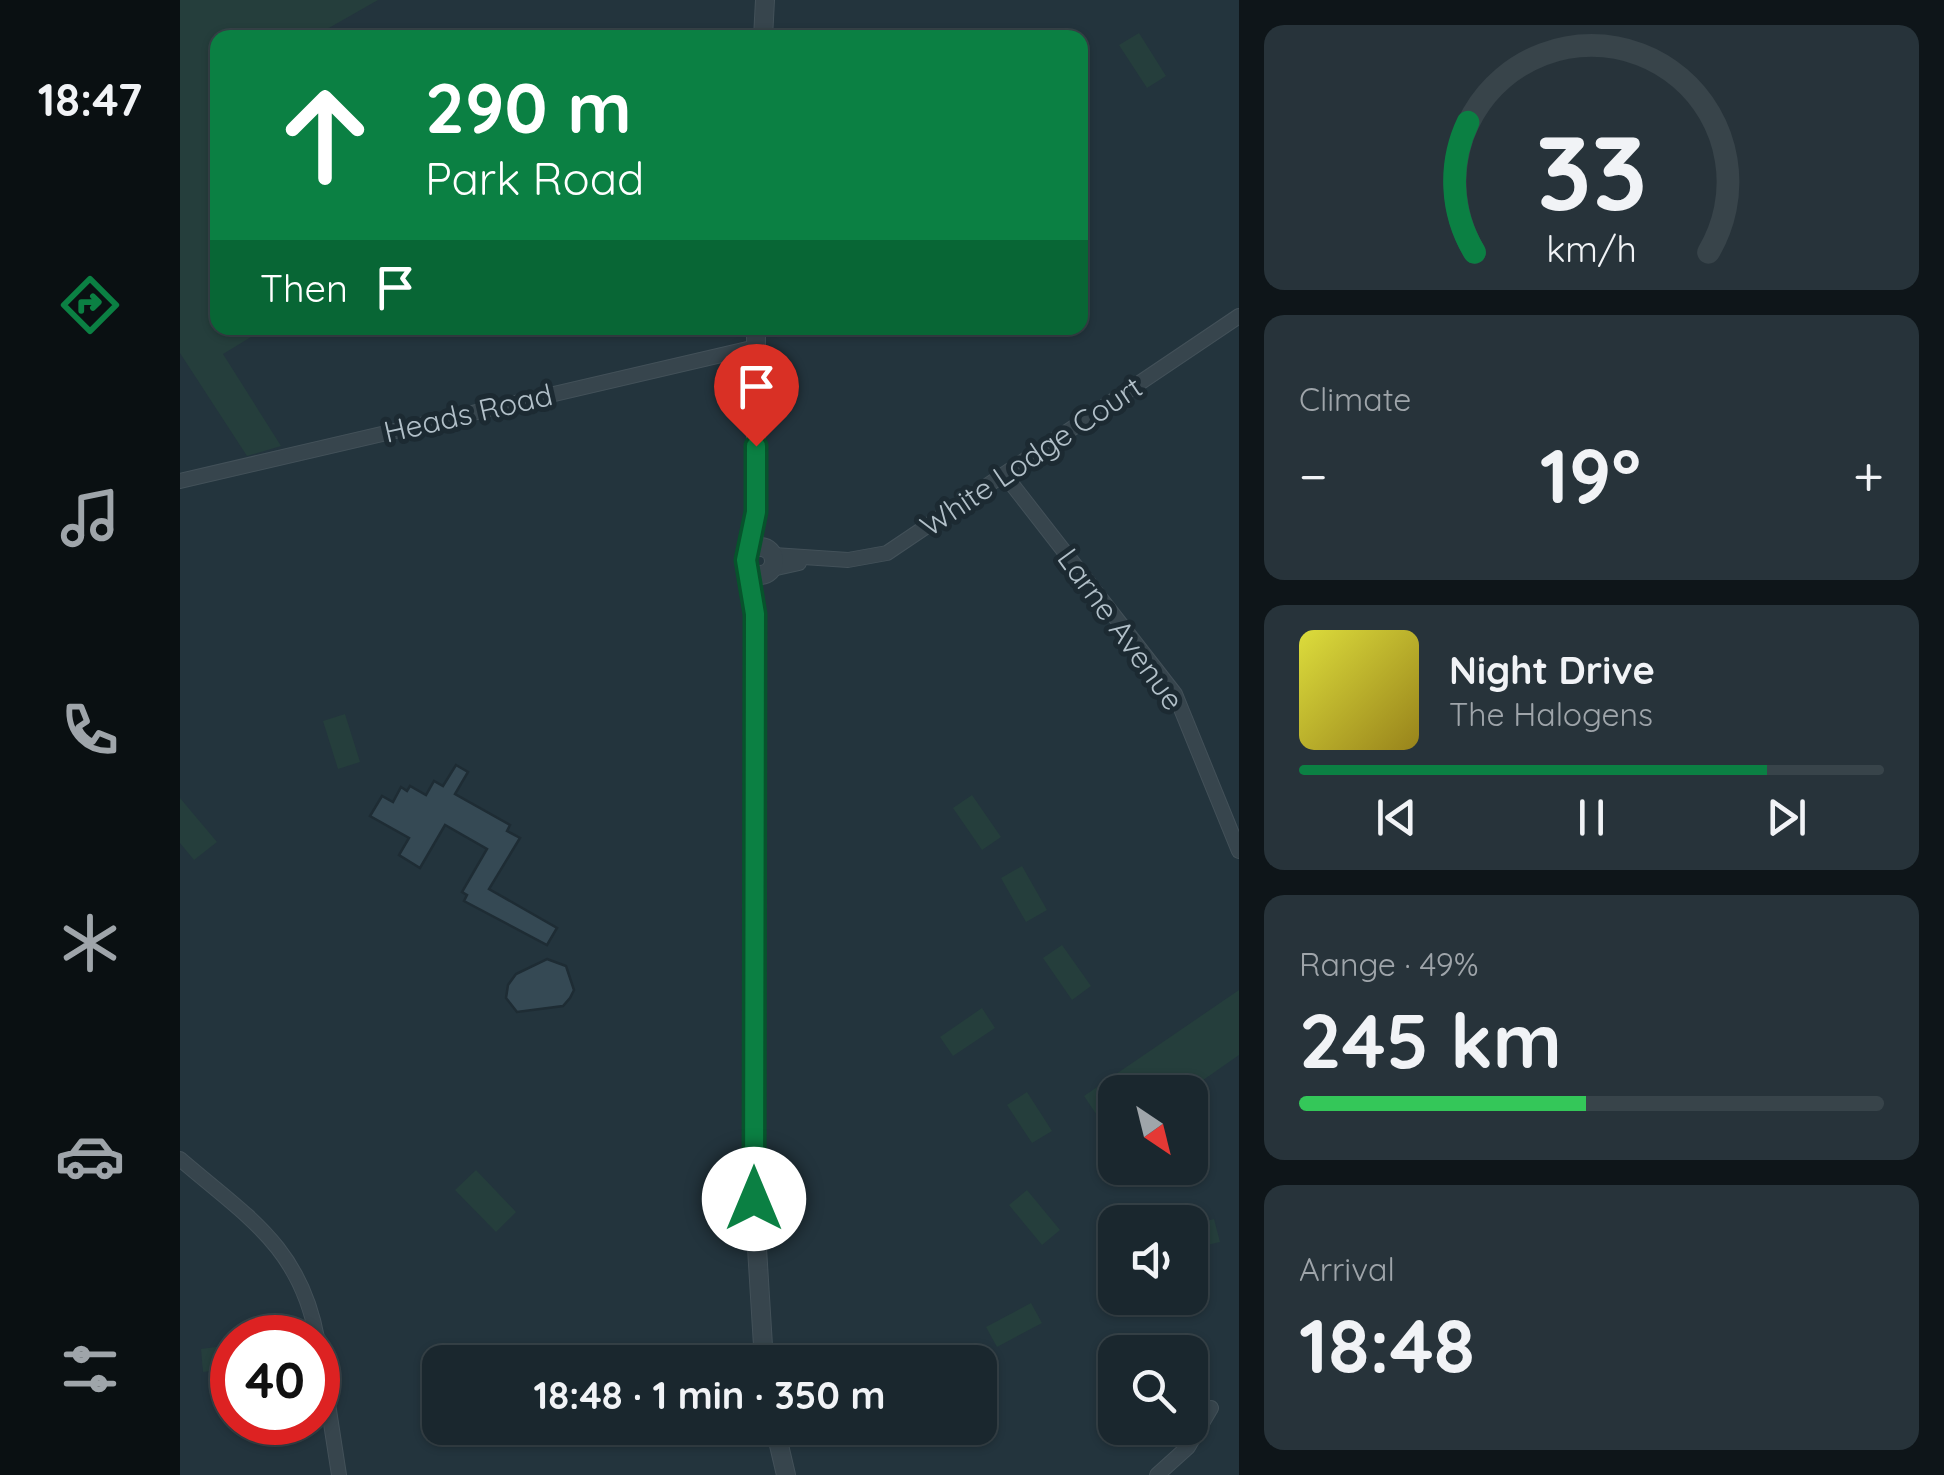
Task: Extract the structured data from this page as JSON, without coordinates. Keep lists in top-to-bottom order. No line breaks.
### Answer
{"streets":{"street":["Heads Road","White Lodge Court","Larne Avenue"]},"crossings":[["White Lodge Court","Larne Avenue"]],"north":"bottom right","page":{"tabs":"18:47","turn":["290 m","Park Road"],"then":"Then","tile":["Climate",["Range · 49%","245 km"],["Arrival","18:48"]],"heat":["−","19°","+"],"song":["Night Drive","The Halogens"],"limit":"40","trip":"18:48 · 1 min · 350 m","gauge":["33","km/h"]}}
